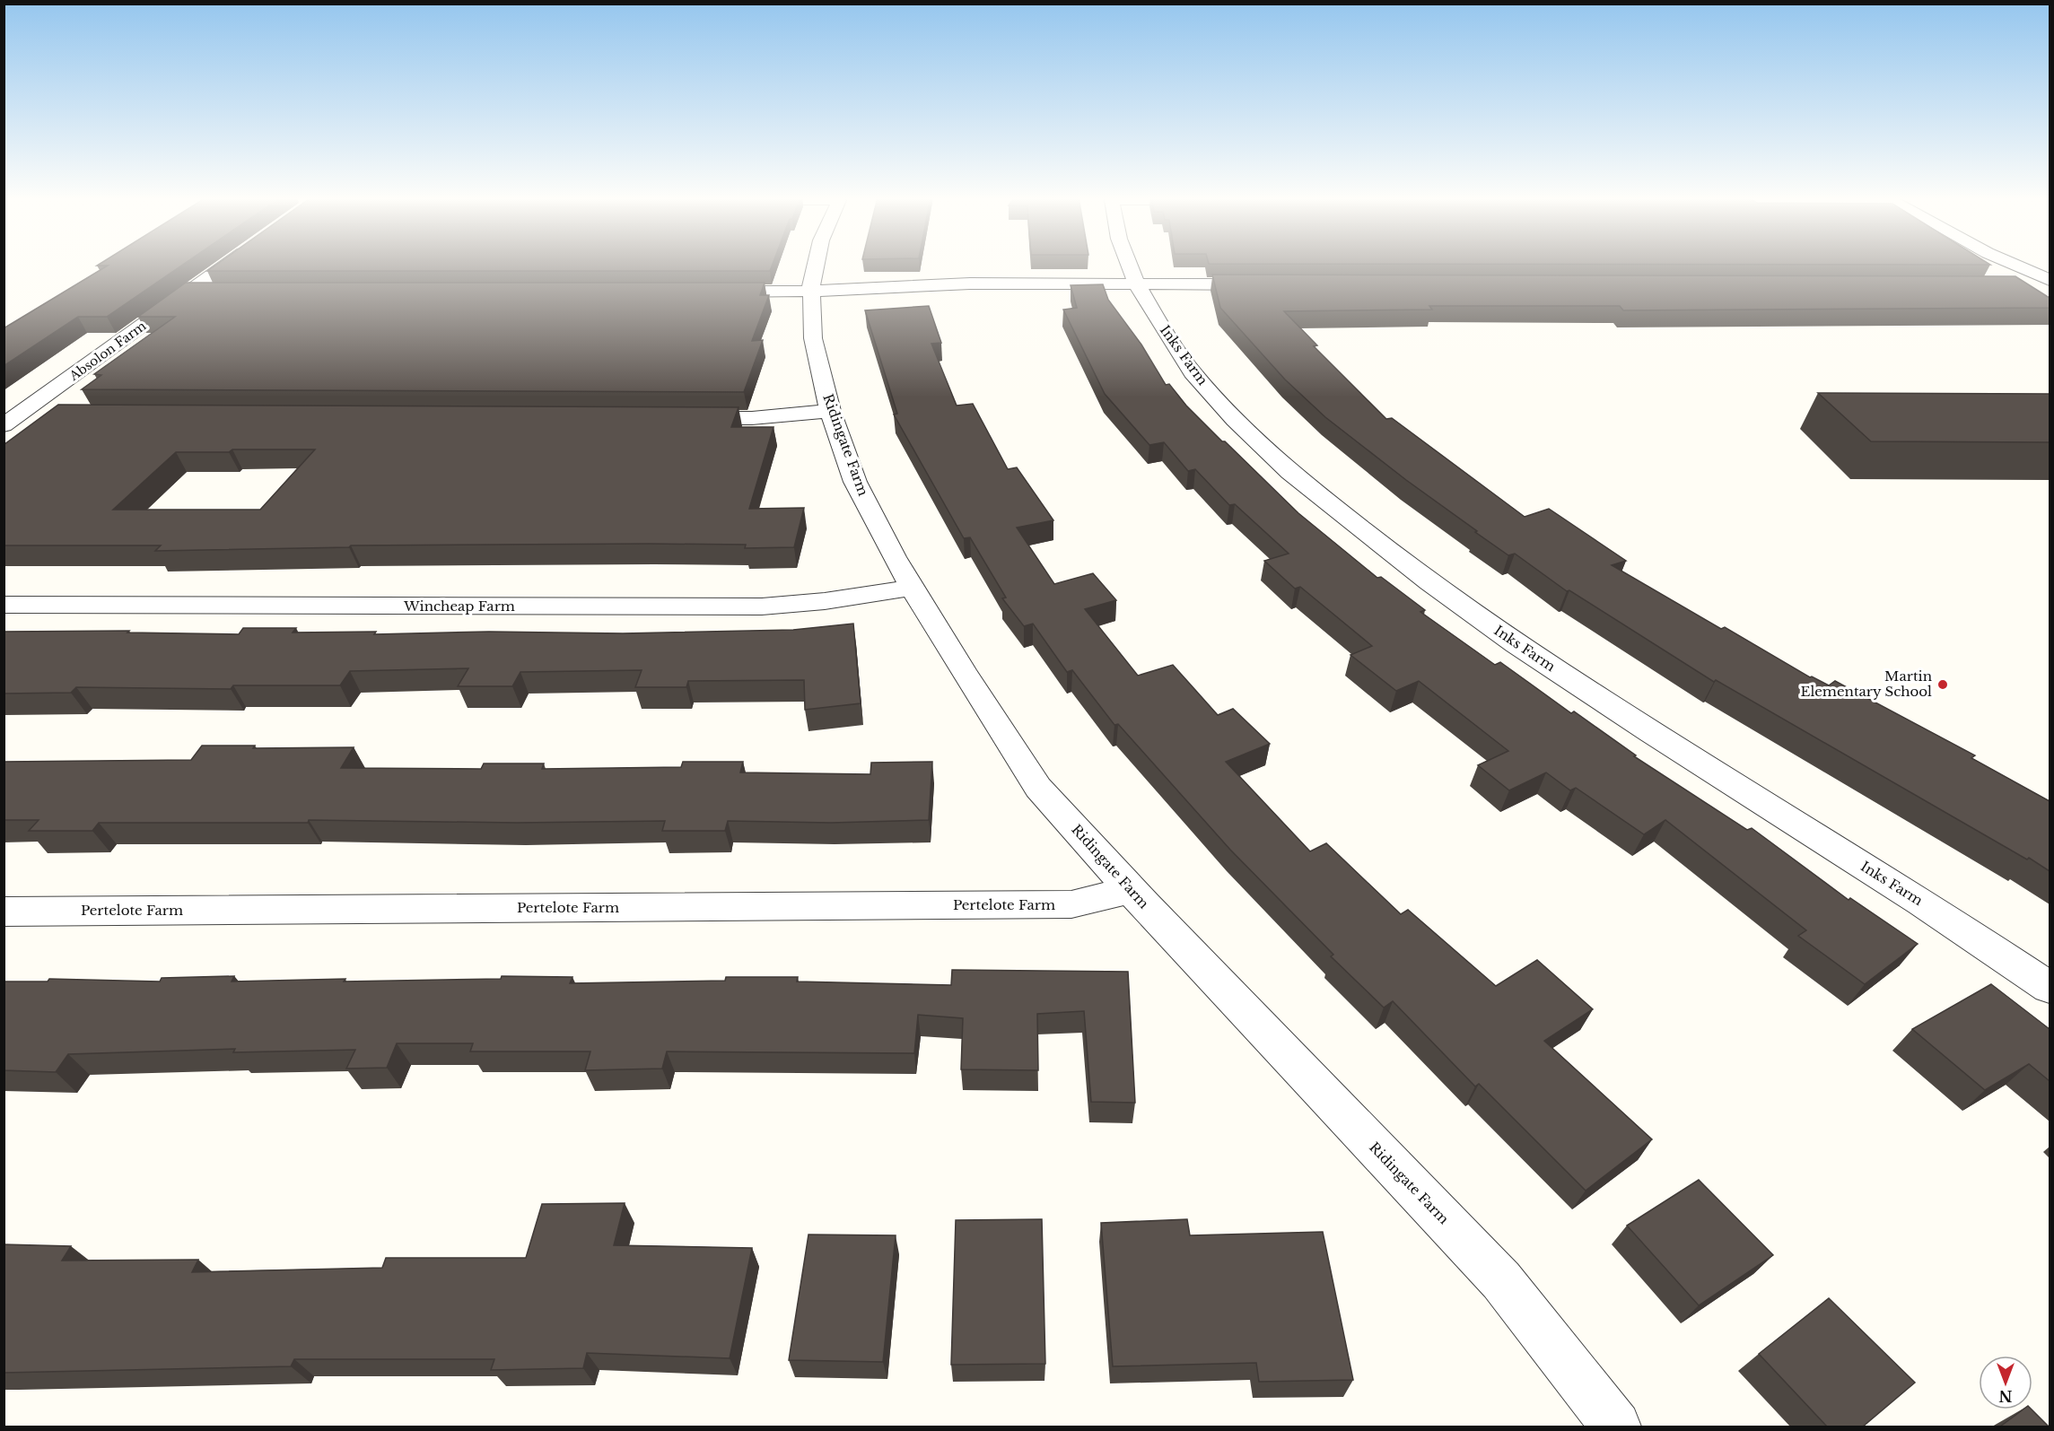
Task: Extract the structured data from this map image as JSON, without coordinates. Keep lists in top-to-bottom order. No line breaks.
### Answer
{"streets":{"street":["Absolon Farm","Inks Farm","Ridingate Farm","Wincheap Farm","Pertelote Farm"]},"crossings":[["Ridingate Farm","Wincheap Farm"],["Ridingate Farm","Pertelote Farm"]],"places":["Martin Elementary School"],"north":"bottom"}
